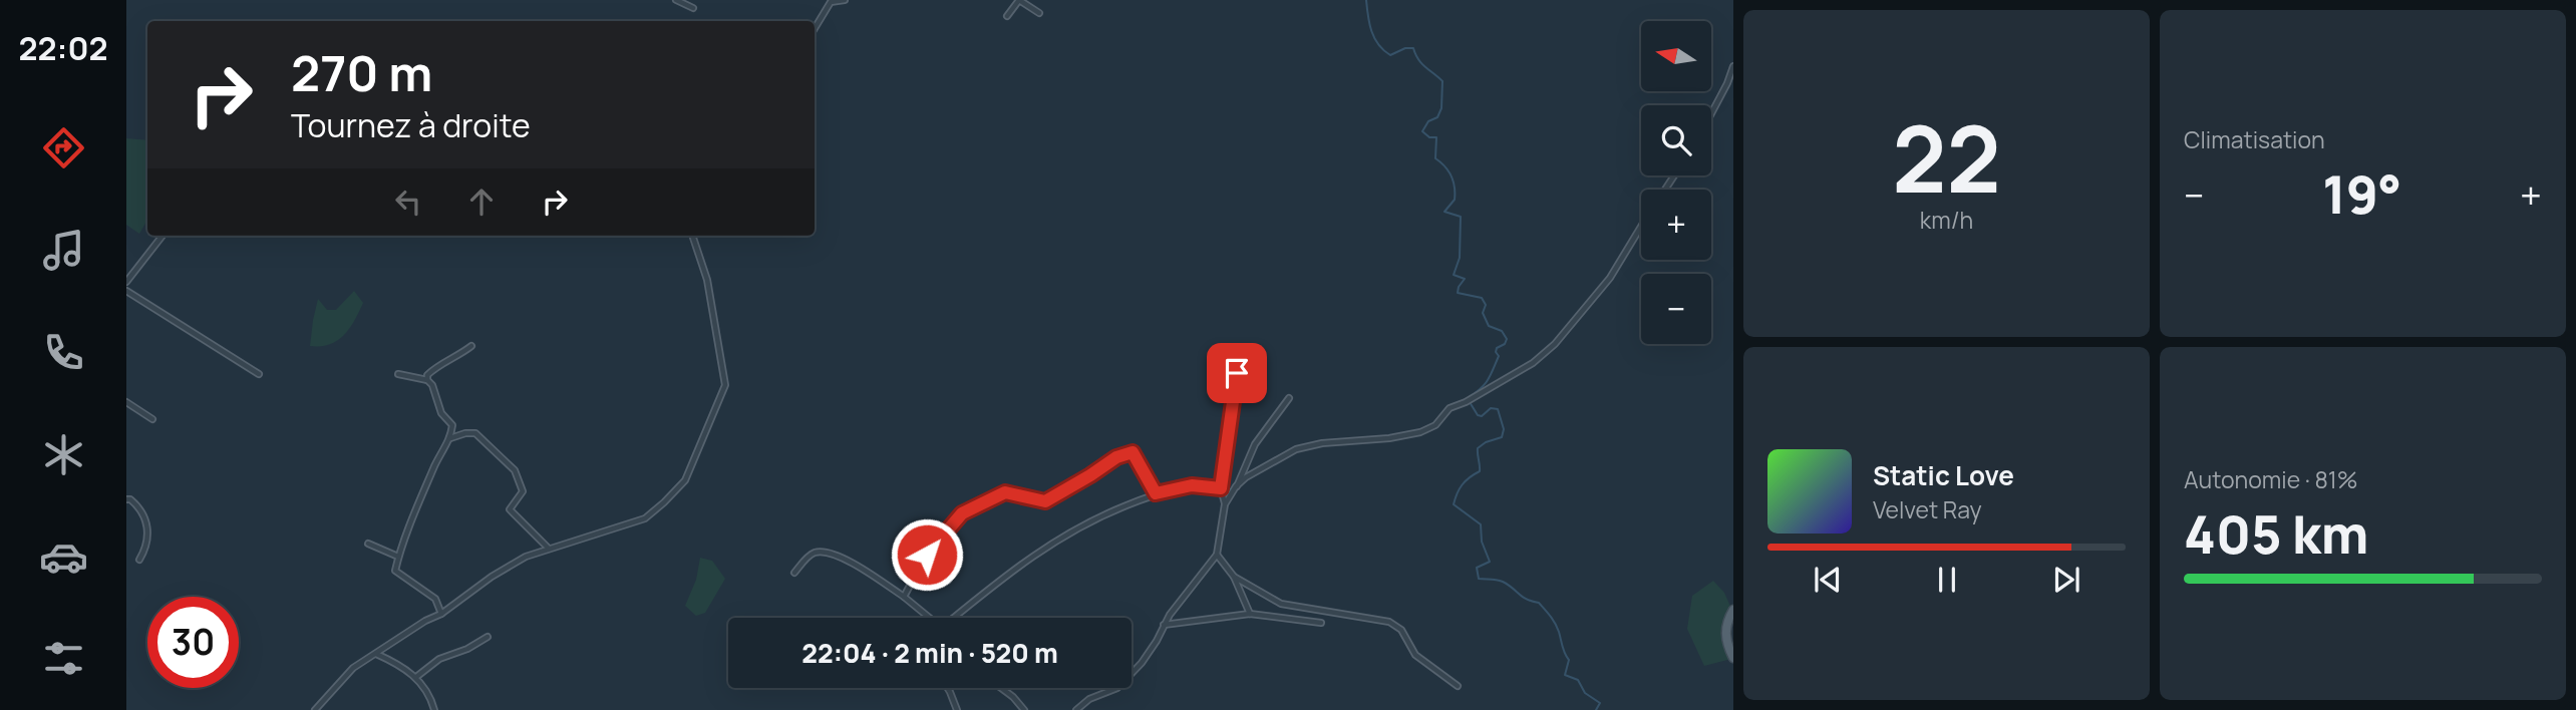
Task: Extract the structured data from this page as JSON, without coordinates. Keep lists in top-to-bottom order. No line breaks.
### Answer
{"north":"left","page":{"tabs":"22:02","tile":[["22","km/h"],"Climatisation",["Autonomie · 81%","405 km"]],"map_buttons":["+","−"],"turn":["270 m","Tournez à droite"],"heat":["−","19°","+"],"song":["Static Love","Velvet Ray"],"limit":"30","trip":"22:04 · 2 min · 520 m"}}
